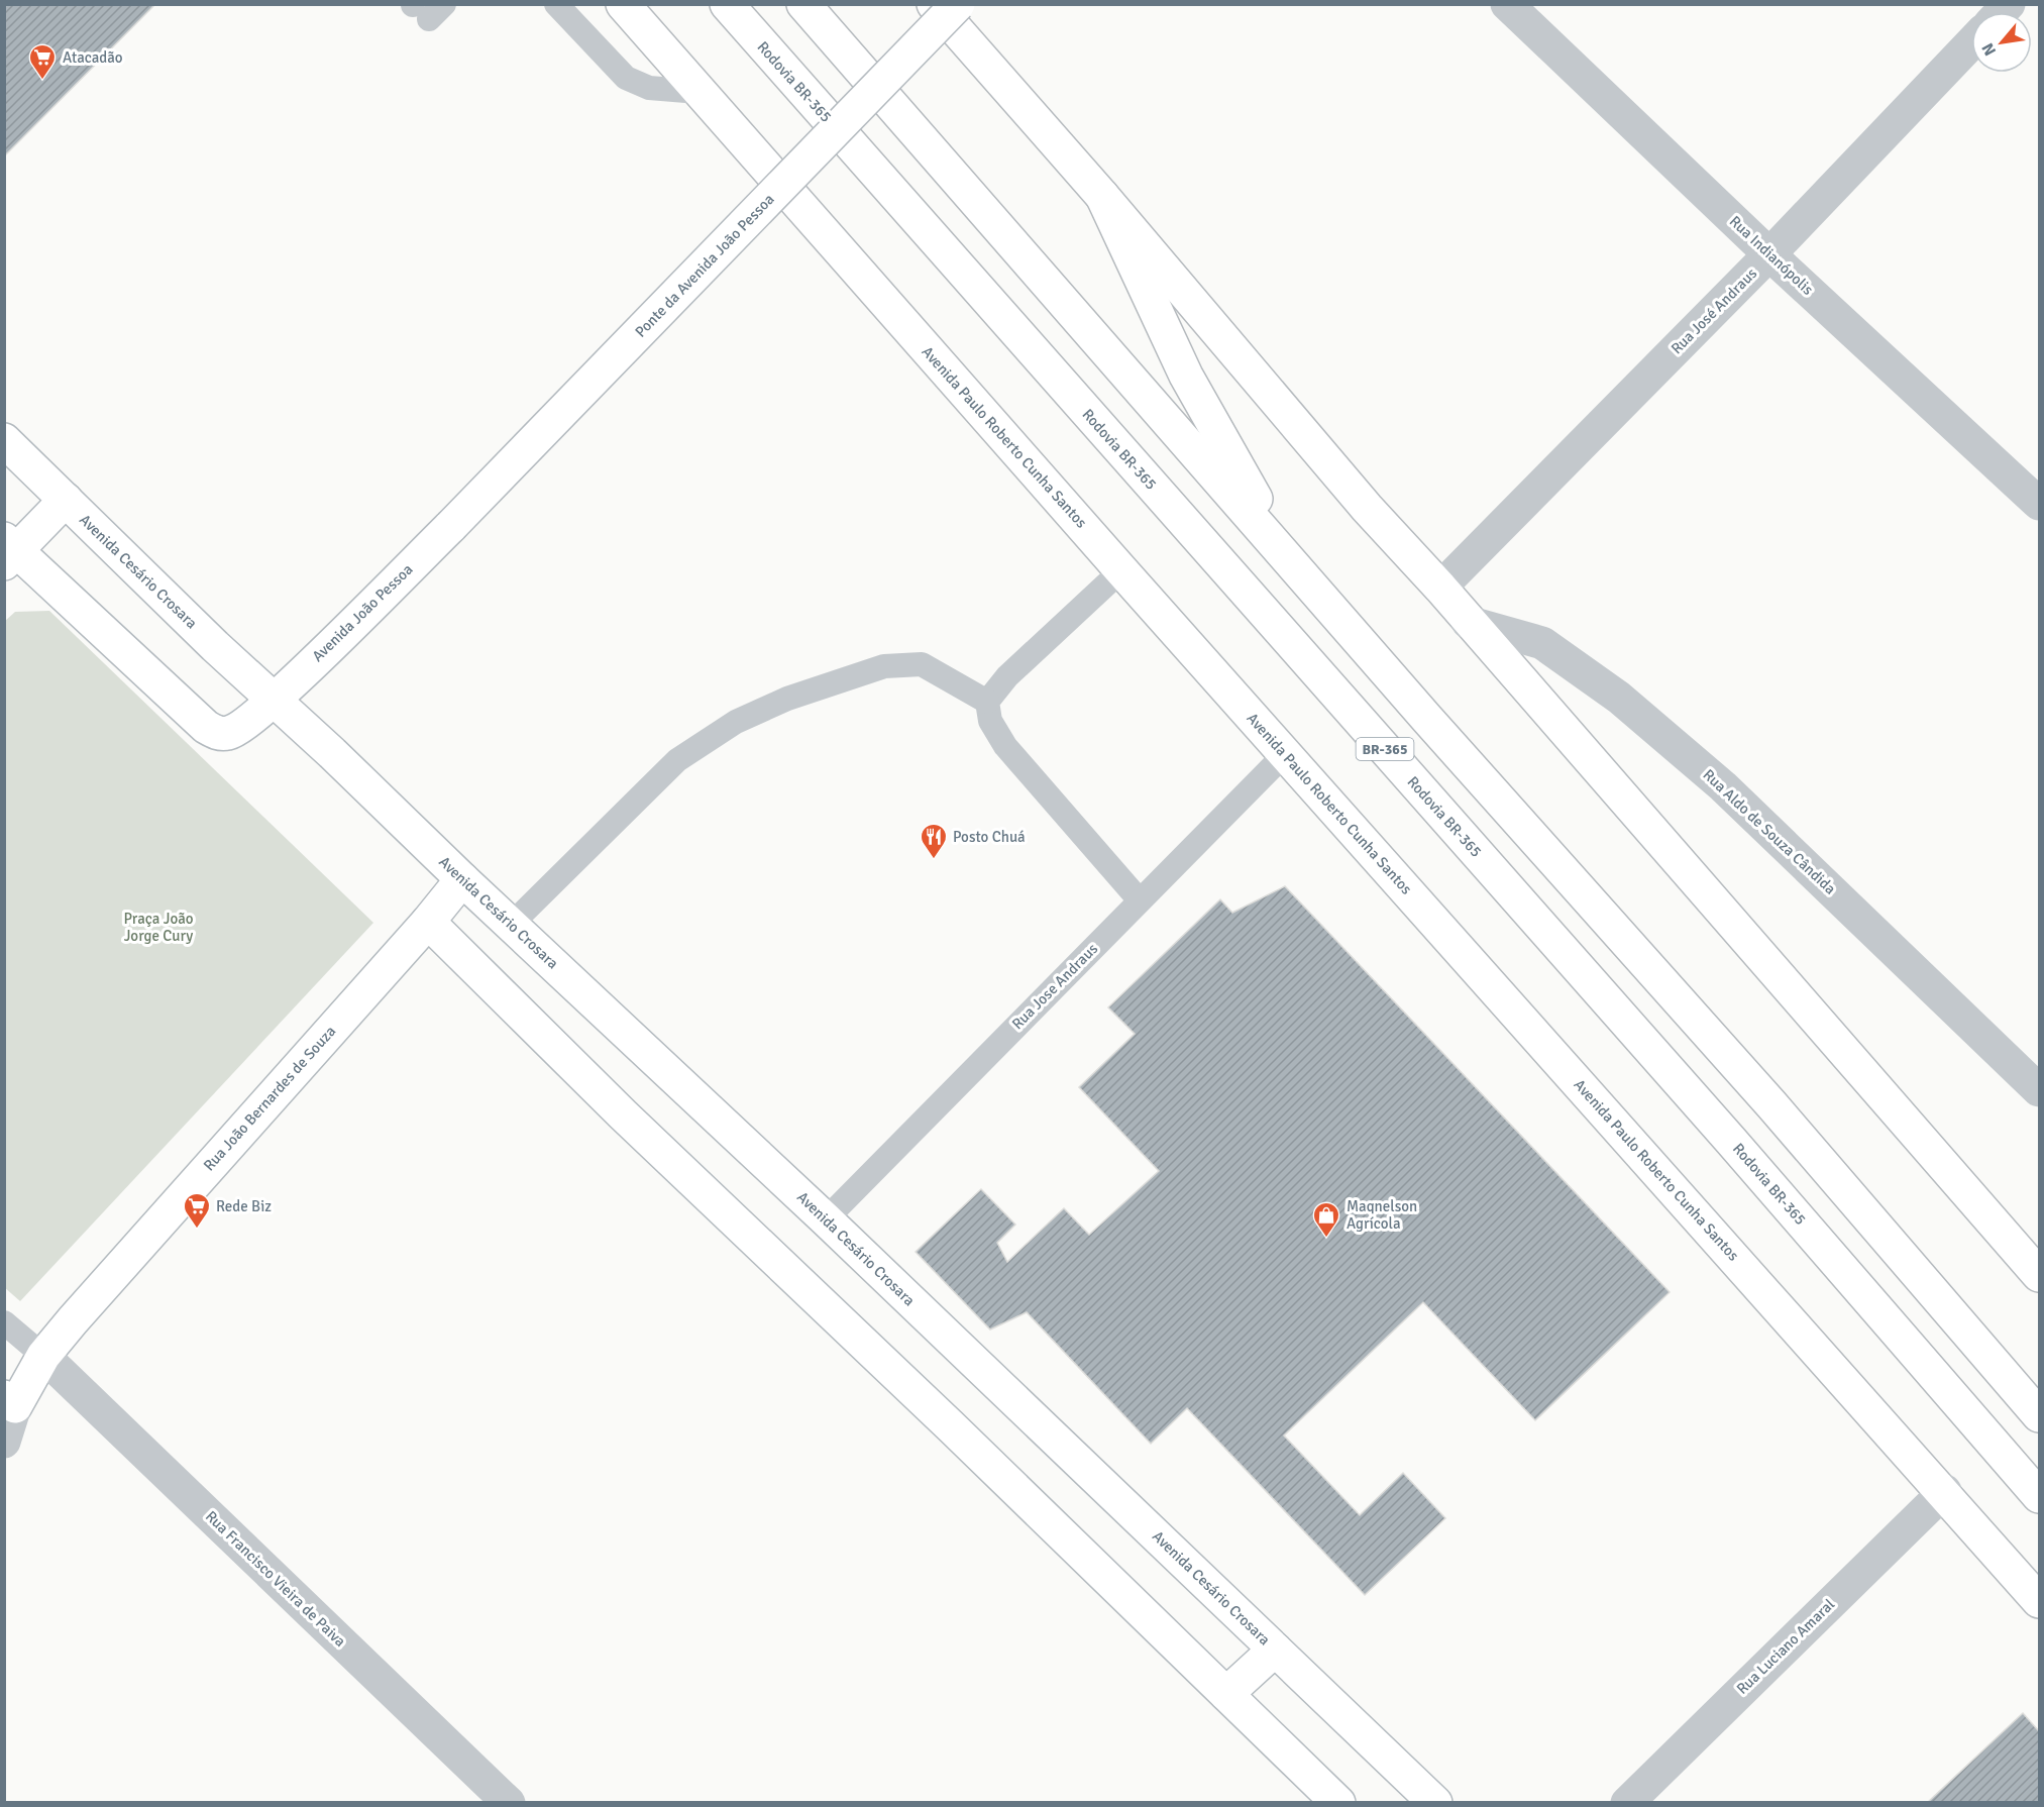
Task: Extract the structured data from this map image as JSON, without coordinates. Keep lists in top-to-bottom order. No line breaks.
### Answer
{"streets":{"main road":["Rodovia BR-365","Ponte da Avenida João Pessoa","Avenida Paulo Roberto Cunha Santos","Avenida Cesário Crosara","Avenida João Pessoa","BR-365","Rua João Bernardes de Souza"],"street":["Rua Indianópolis","Rua José Andraus","Rua Aldo de Souza Cândida","Rua Francisco Vieira de Paiva","Rua Luciano Amaral"],"lane":["Rua Jose Andraus"]},"crossings":[["Rua Indianópolis","Rua José Andraus"],["Ponte da Avenida João Pessoa","Avenida João Pessoa"],["Avenida Paulo Roberto Cunha Santos","Rua Jose Andraus"],["Avenida Paulo Roberto Cunha Santos","Rua Luciano Amaral"],["Avenida Cesário Crosara","Avenida João Pessoa"],["Avenida Cesário Crosara","Rua Jose Andraus"],["Avenida Cesário Crosara","Rua João Bernardes de Souza"],["Rua João Bernardes de Souza","Rua Francisco Vieira de Paiva"]],"parks":["Praça João Jorge Cury"],"places":{"supermarket":["Atacadão","Rede Biz"],"restaurant":["Posto Chuá"],"shop":["Maqnelson Agrícola"]},"north":"bottom left"}
